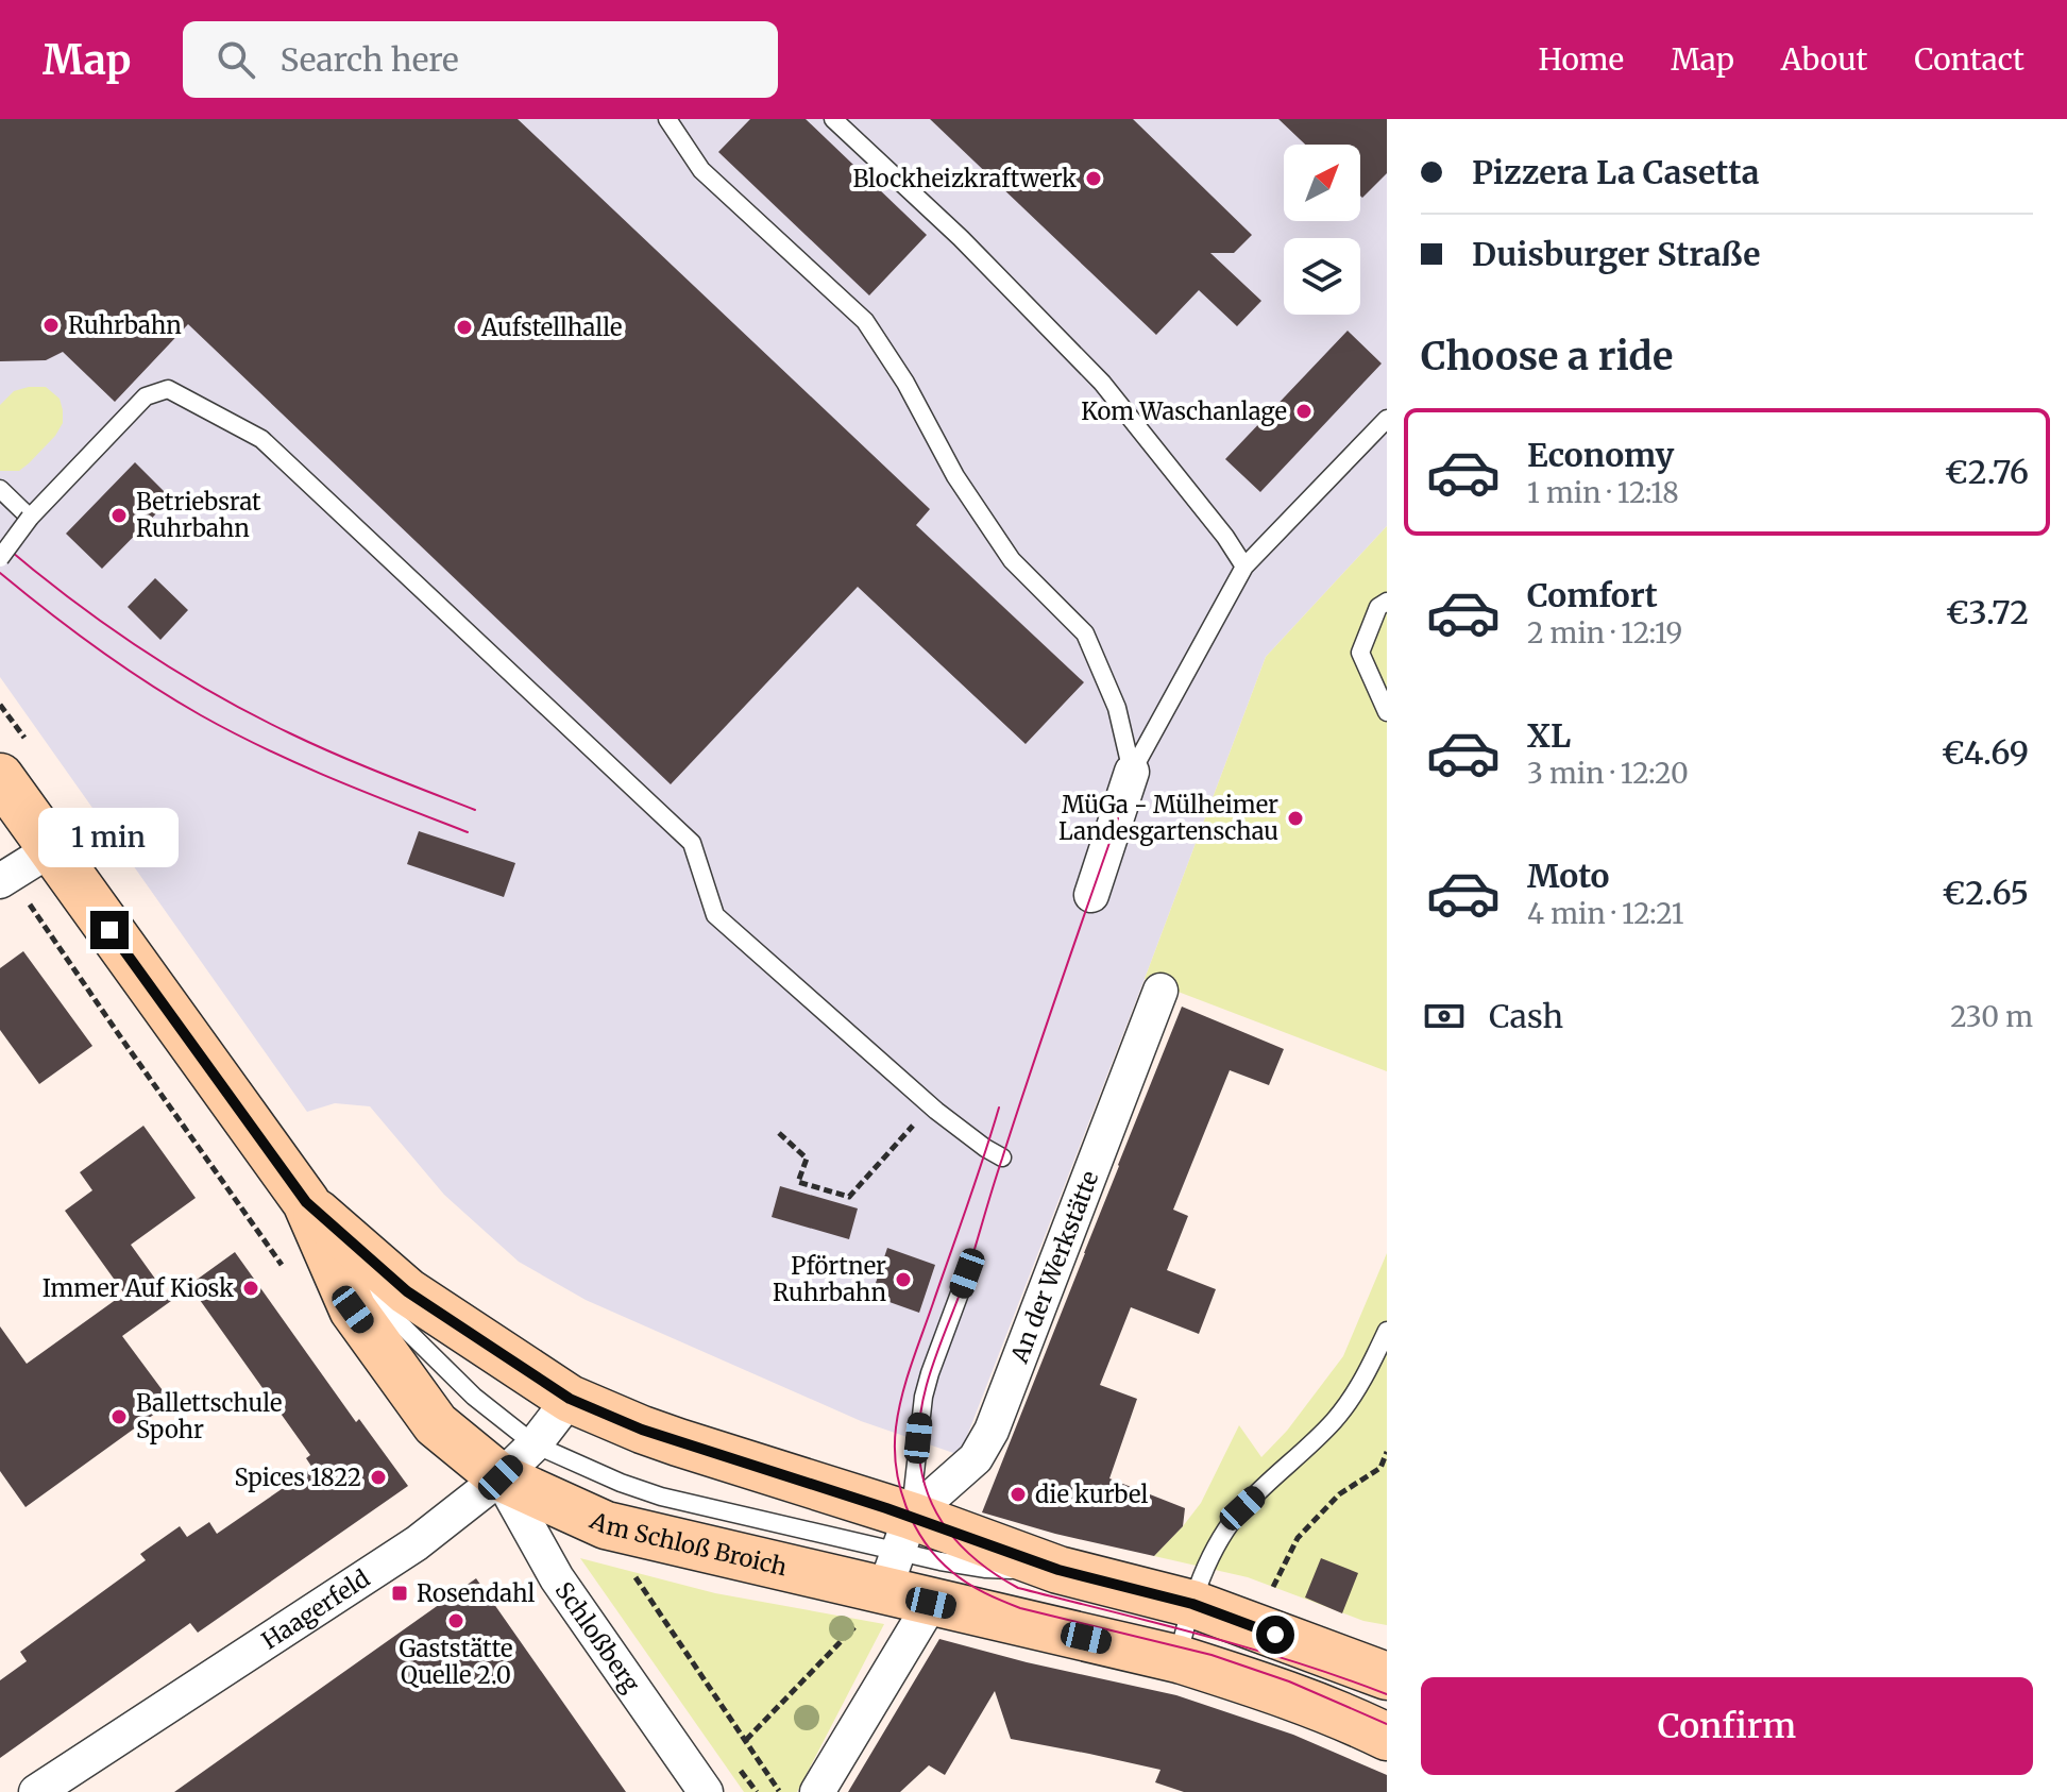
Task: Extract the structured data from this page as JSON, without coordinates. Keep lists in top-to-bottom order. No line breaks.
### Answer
{"streets":{"main road":["Am Schloß Broich"],"street":["An der Werkstätte","Haagerfeld","Schloßberg"]},"crossings":[["An der Werkstätte","Am Schloß Broich"],["Am Schloß Broich","Haagerfeld"],["Am Schloß Broich","Schloßberg"],["Haagerfeld","Schloßberg"]],"places":{"other":["Blockheizkraftwerk","Ruhrbahn","Aufstellhalle","Kom Waschanlage","Betriebsrat Ruhrbahn","MüGa - Mülheimer Landesgartenschau","Pförtner Ruhrbahn","Immer Auf Kiosk","Ballettschule Spohr","Spices 1822","die kurbel","Gaststätte Quelle 2.0"],"transit":["Rosendahl"]},"north":"top right","page":{"header":"Map","search":"Search here","nav":["Home","Map","About","Contact"],"banner":["Pizzera La Casetta","Duisburger Straße"],"heading":"Choose a ride","list":[{"name":"Economy","note":"1 min · 12:18","value":"€2.76"},{"name":"Comfort","note":"2 min · 12:19","value":"€3.72"},{"name":"XL","note":"3 min · 12:20","value":"€4.69"},{"name":"Moto","note":"4 min · 12:21","value":"€2.65"}],"bubble":"1 min","pay":["Cash","230 m"],"buttons":"Confirm"}}
